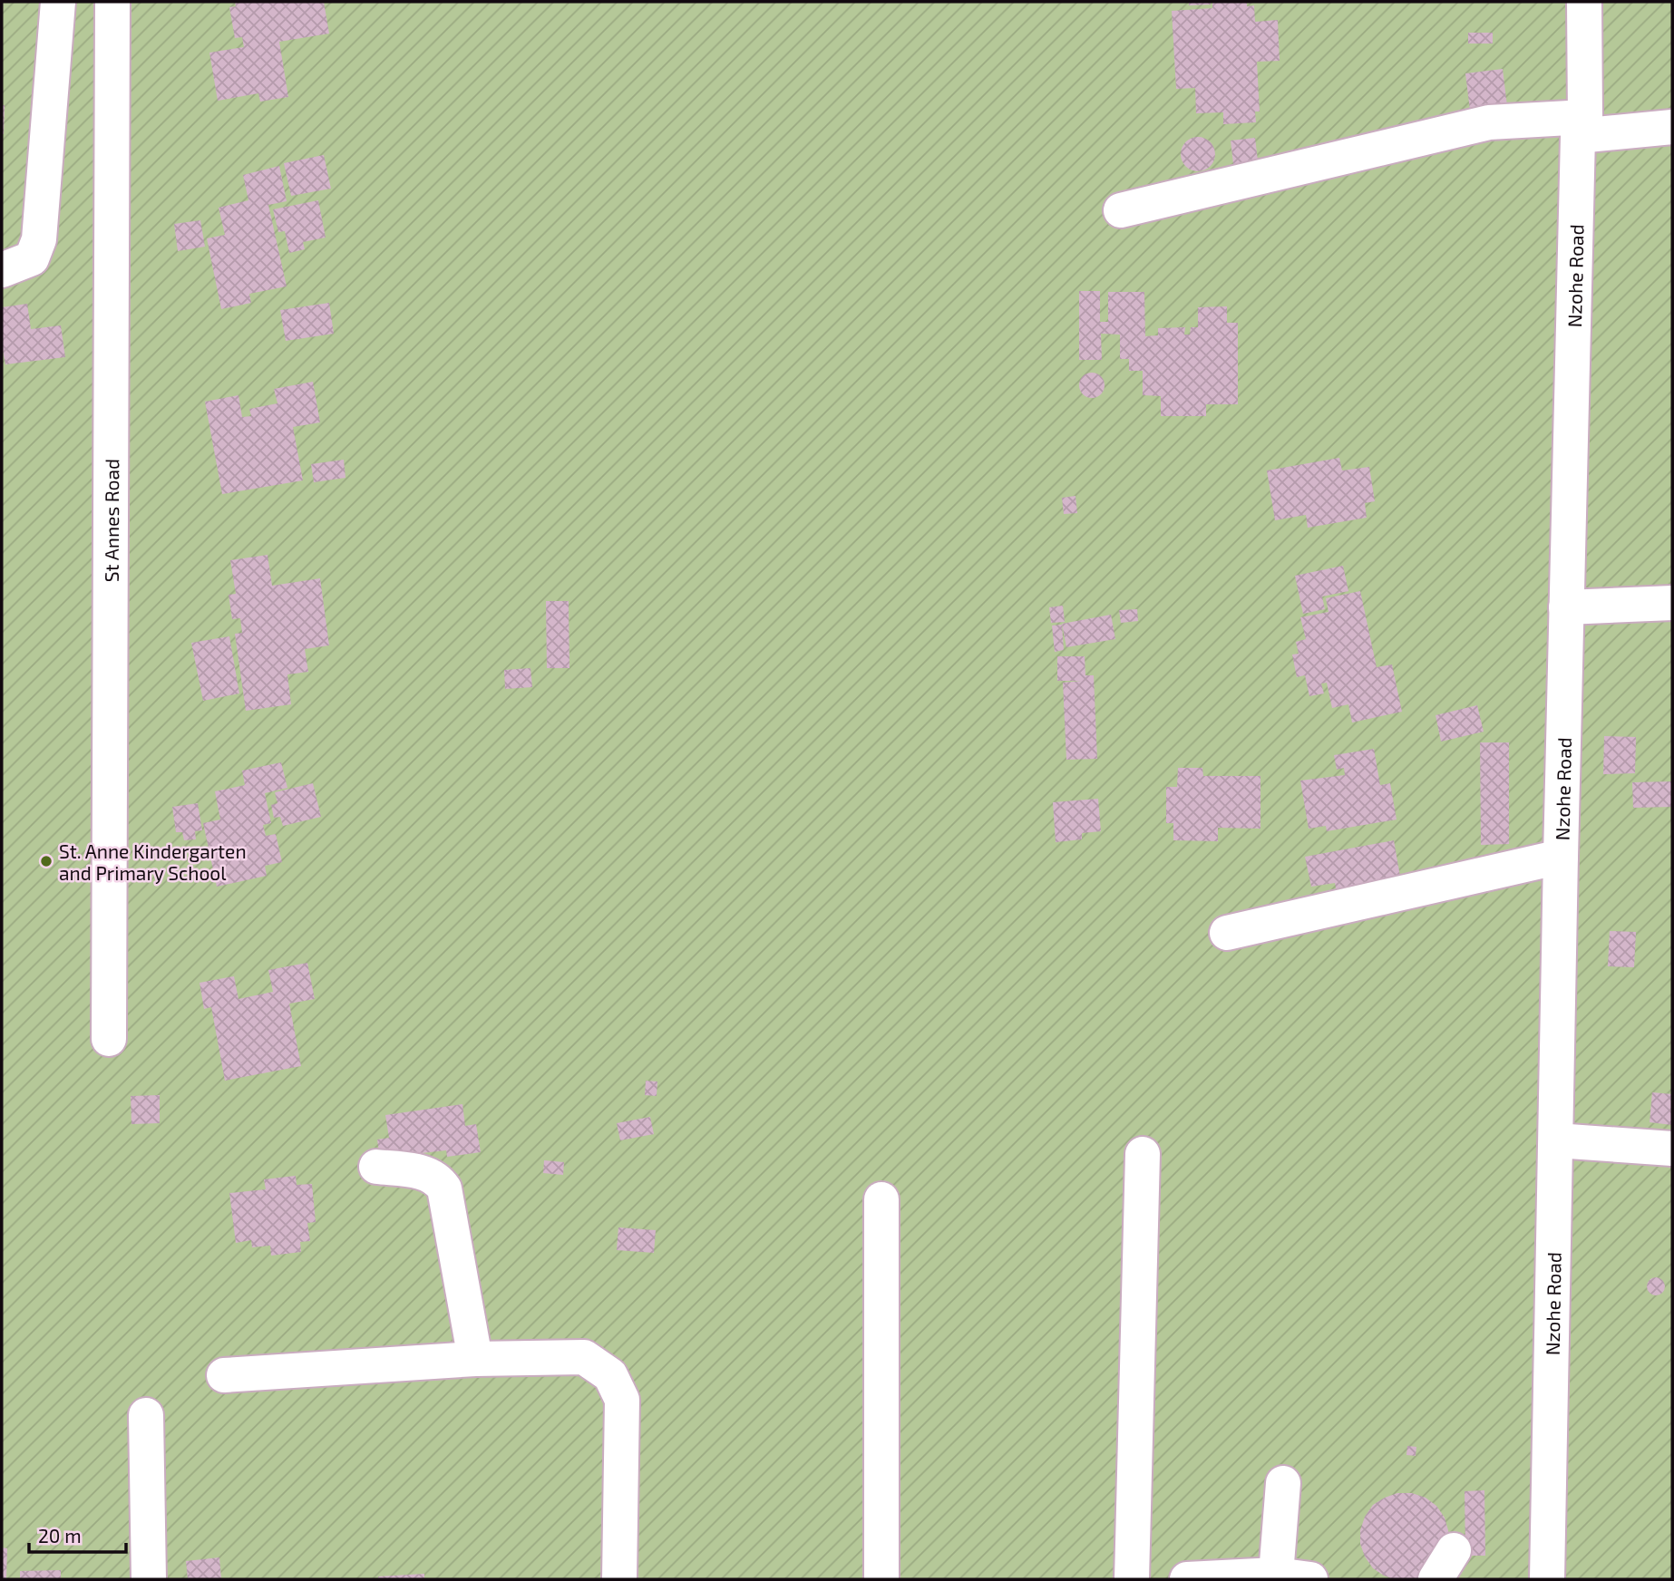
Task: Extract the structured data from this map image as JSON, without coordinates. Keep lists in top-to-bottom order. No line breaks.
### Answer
{"streets":{"street":["Nzohe Road","St Annes Road"]},"places":["St. Anne Kindergarten and Primary School"],"scale_bar":"20 m"}
